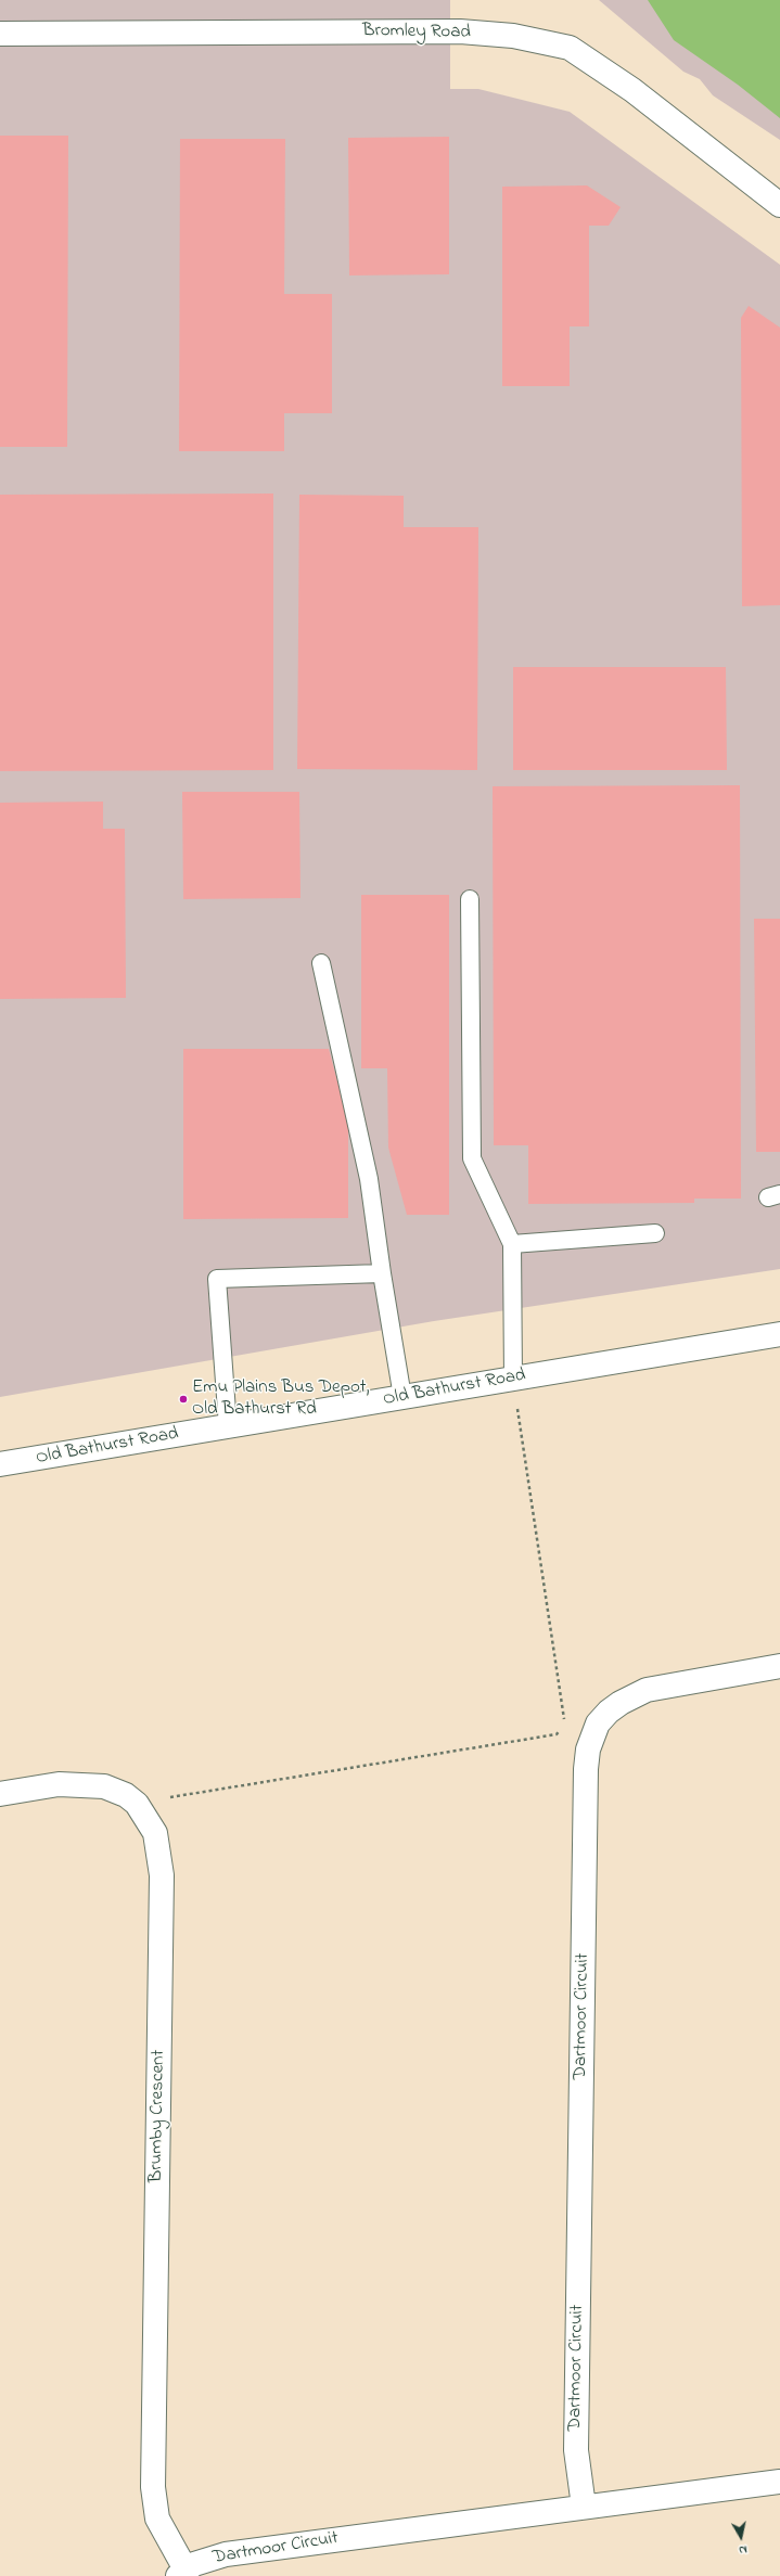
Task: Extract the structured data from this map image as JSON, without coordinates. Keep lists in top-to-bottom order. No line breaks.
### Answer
{"streets":{"street":["Bromley Road","Old Bathurst Road","Dartmoor Circuit","Brumby Crescent"]},"crossings":[["Dartmoor Circuit","Brumby Crescent"]],"places":["Emu Plains Bus Depot, Old Bathurst Rd"],"north":"bottom"}
